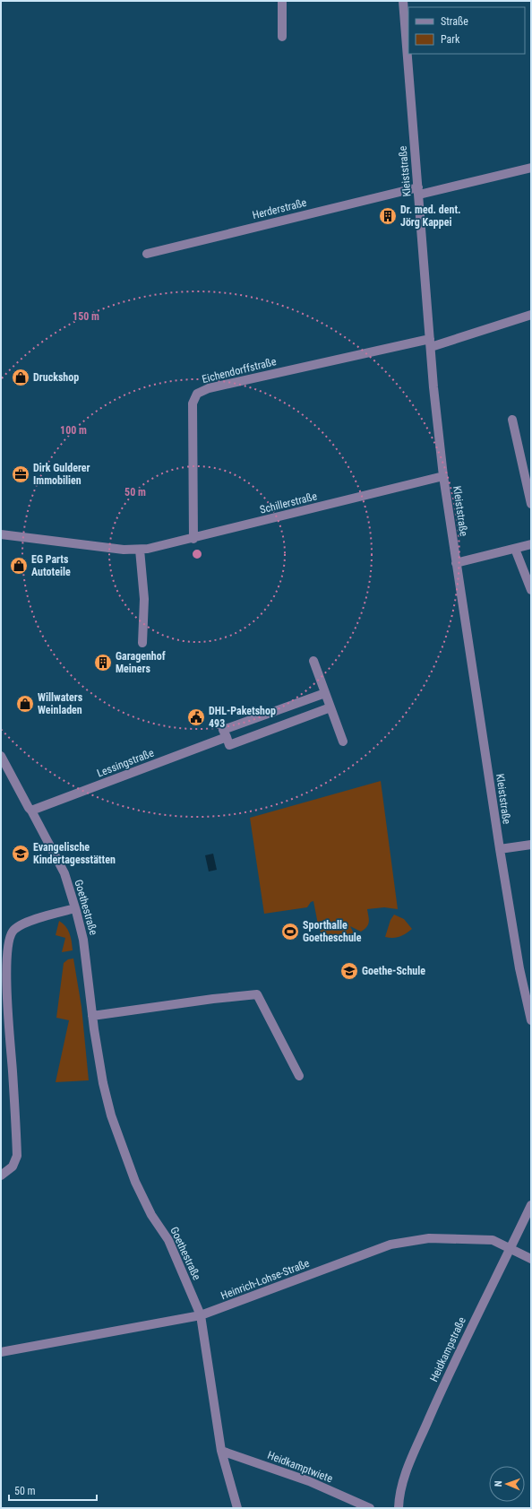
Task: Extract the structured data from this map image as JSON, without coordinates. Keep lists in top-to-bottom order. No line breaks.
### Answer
{"streets":{"street":["Kleiststraße","Herderstraße","Eichendorffstraße","Schillerstraße","Lessingstraße","Goethestraße","Heinrich-Lohse-Straße","Heidkampstraße","Heidkamptwiete"]},"crossings":[["Kleiststraße","Herderstraße"],["Kleiststraße","Eichendorffstraße"],["Kleiststraße","Schillerstraße"],["Eichendorffstraße","Schillerstraße"],["Lessingstraße","Goethestraße"],["Goethestraße","Heinrich-Lohse-Straße"],["Goethestraße","Heidkamptwiete"],["Heinrich-Lohse-Straße","Heidkampstraße"]],"places":{"building":["Dr. med. dent. Jörg Kappei","Garagenhof Meiners"],"shop":["Druckshop","EG Parts Autoteile","Willwaters Weinladen"],"office":["Dirk Gulderer Immobilien"],"public building":["DHL-Paketshop 493"],"school or university":["Evangelische Kindertagesstätten","Goethe-Schule"],"sports":["Sporthalle Goetheschule"]},"legend":["Straße","Park"],"scale_bar":"50 m","north":"left","rings":["150 m","100 m","50 m"]}
